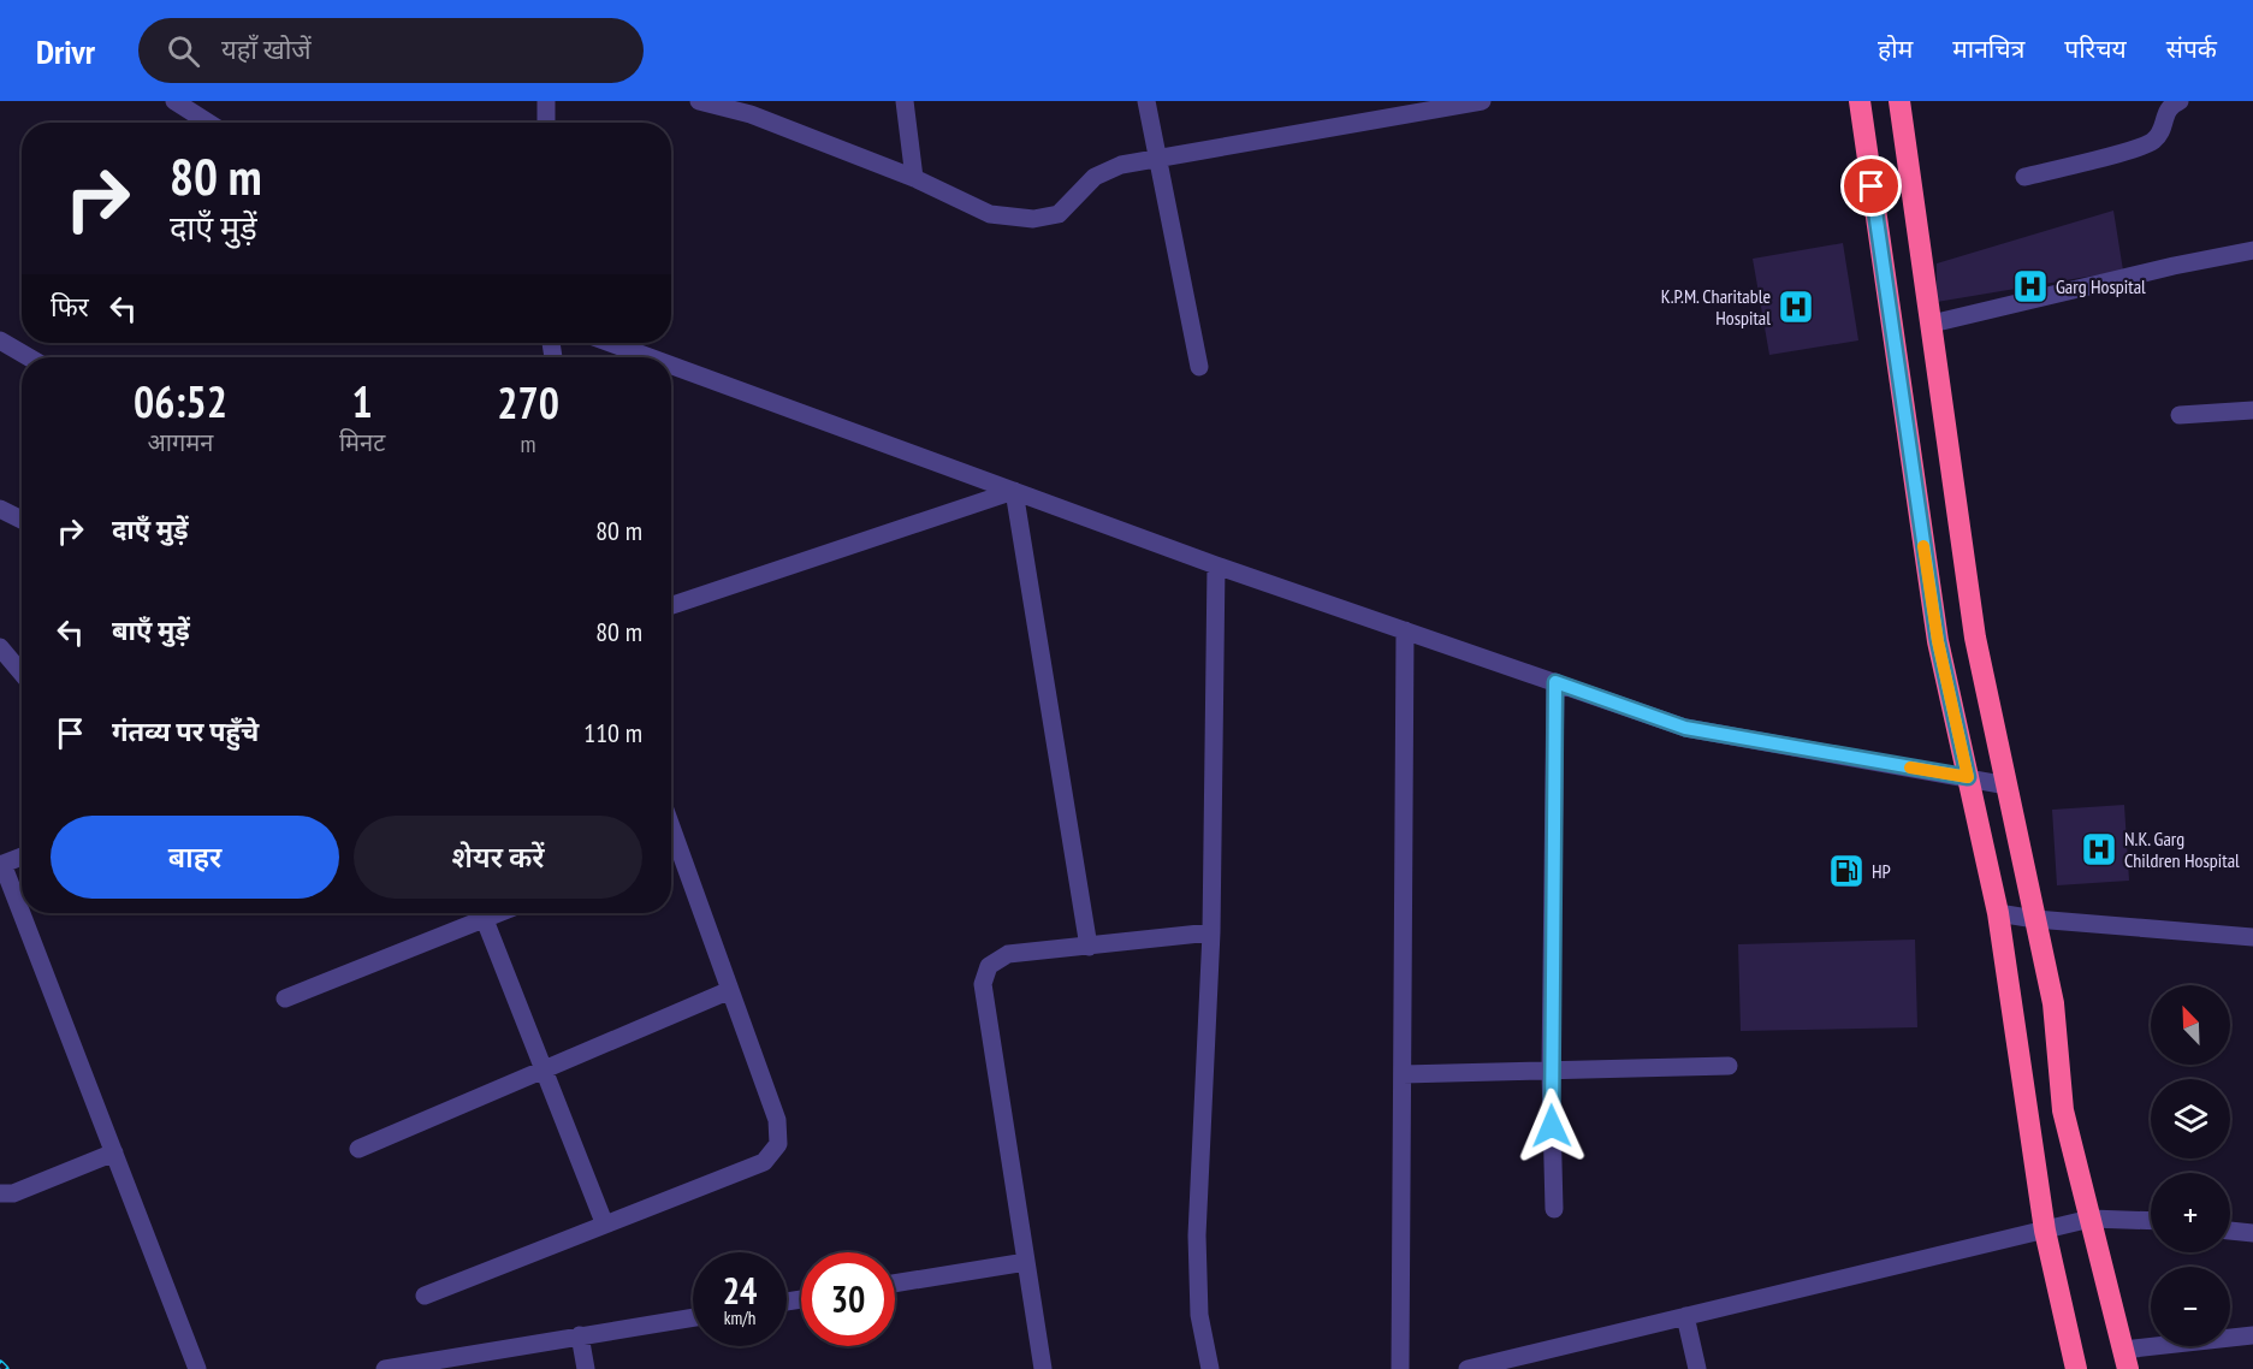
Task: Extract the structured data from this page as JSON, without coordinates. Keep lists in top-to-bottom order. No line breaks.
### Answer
{"places":{"hospital":["Garg Hospital","K.P.M. Charitable Hospital","N.K. Garg Children Hospital"],"fuel station":["HP"]},"north":"top left","page":{"header":"Drivr","search":"यहाँ खोजें","nav":["होम","मानचित्र","परिचय","संपर्क"],"turn":["80 m","दाएँ मुड़ें"],"then":"फिर","eta":["06:52","आगमन","1","मिनट","270","m"],"list":[{"name":"दाएँ मुड़ें","value":"80 m"},{"name":"बाएँ मुड़ें","value":"80 m"},{"name":"गंतव्य पर पहुँचे","value":"110 m"}],"buttons":["बाहर","शेयर करें"],"map_buttons":["+","−"],"speed":"24 km/h","limit":"30"}}
